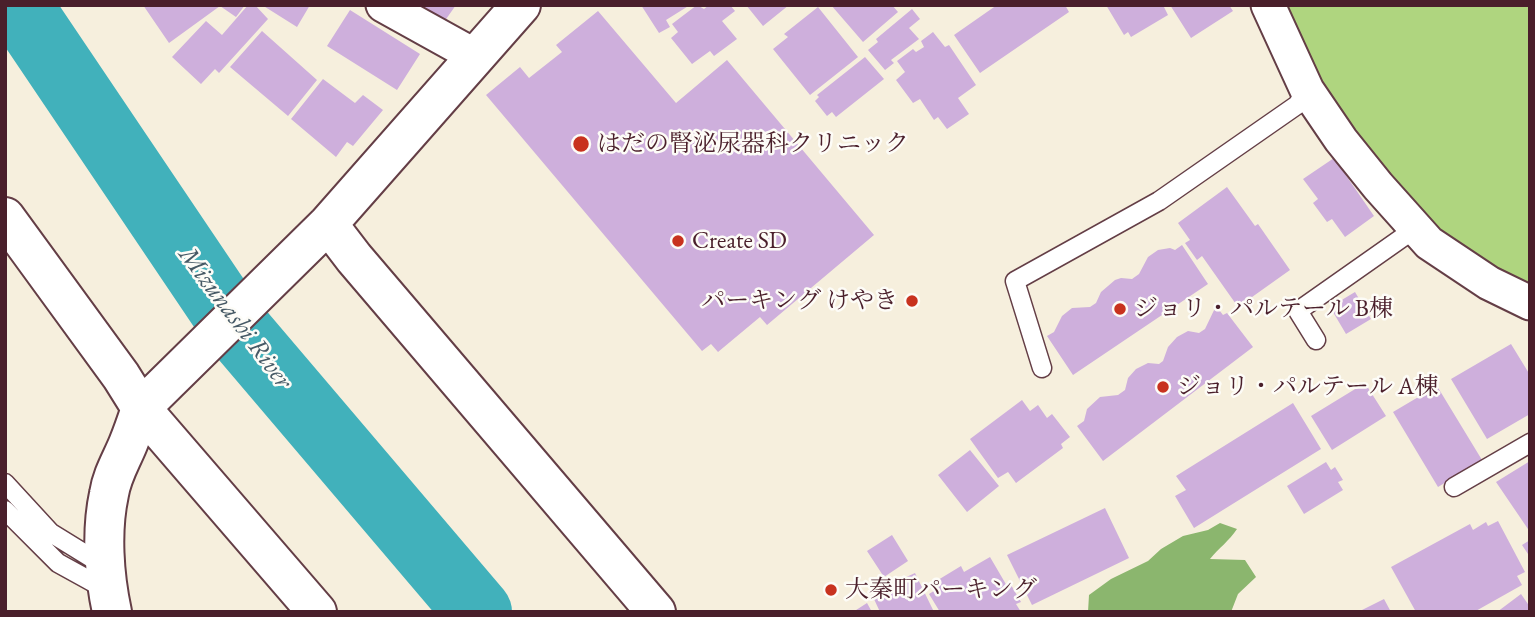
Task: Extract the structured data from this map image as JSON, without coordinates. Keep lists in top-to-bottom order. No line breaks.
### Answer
{"water":["Mizunashi River"],"places":["はだの腎泌尿器科クリニック","Create SD","パーキング けやき","ジョリ・パルテール B棟","ジョリ・パルテール A棟","大秦町パーキング"]}
